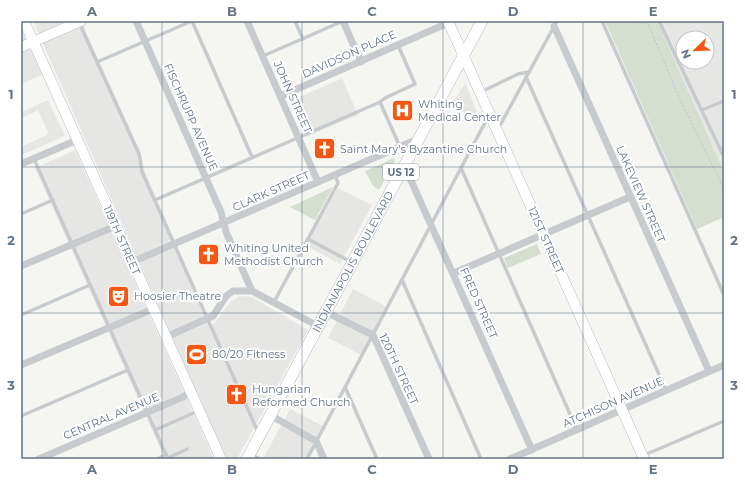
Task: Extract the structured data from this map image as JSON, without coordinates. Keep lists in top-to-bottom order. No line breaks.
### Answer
{"streets":{"main road":["US 12","INDIANAPOLIS BOULEVARD"],"street":["DAVIDSON PLACE","JOHN STREET","FISCHRUPP AVENUE","CLARK STREET","LAKEVIEW STREET","119TH STREET","121ST STREET","FRED STREET","120TH STREET","ATCHISON AVENUE","CENTRAL AVENUE"]},"crossings":[["DAVIDSON PLACE","JOHN STREET"],["DAVIDSON PLACE","121ST STREET"],["JOHN STREET","CLARK STREET"],["FISCHRUPP AVENUE","CLARK STREET"],["CLARK STREET","119TH STREET"],["CLARK STREET","INDIANAPOLIS BOULEVARD"],["LAKEVIEW STREET","ATCHISON AVENUE"],["119TH STREET","CENTRAL AVENUE"],["121ST STREET","INDIANAPOLIS BOULEVARD"],["121ST STREET","ATCHISON AVENUE"],["INDIANAPOLIS BOULEVARD","FRED STREET"],["INDIANAPOLIS BOULEVARD","120TH STREET"],["FRED STREET","ATCHISON AVENUE"]],"places":{"hospital":["Whiting Medical Center"],"church":["Saint Mary's Byzantine Church","Whiting United Methodist Church","Hungarian Reformed Church"],"theatre":["Hoosier Theatre"],"sports":["80/20 Fitness"]},"north":"bottom left","grid":{"columns":["A","B","C","D","E"],"rows":["1","2","3"]}}
